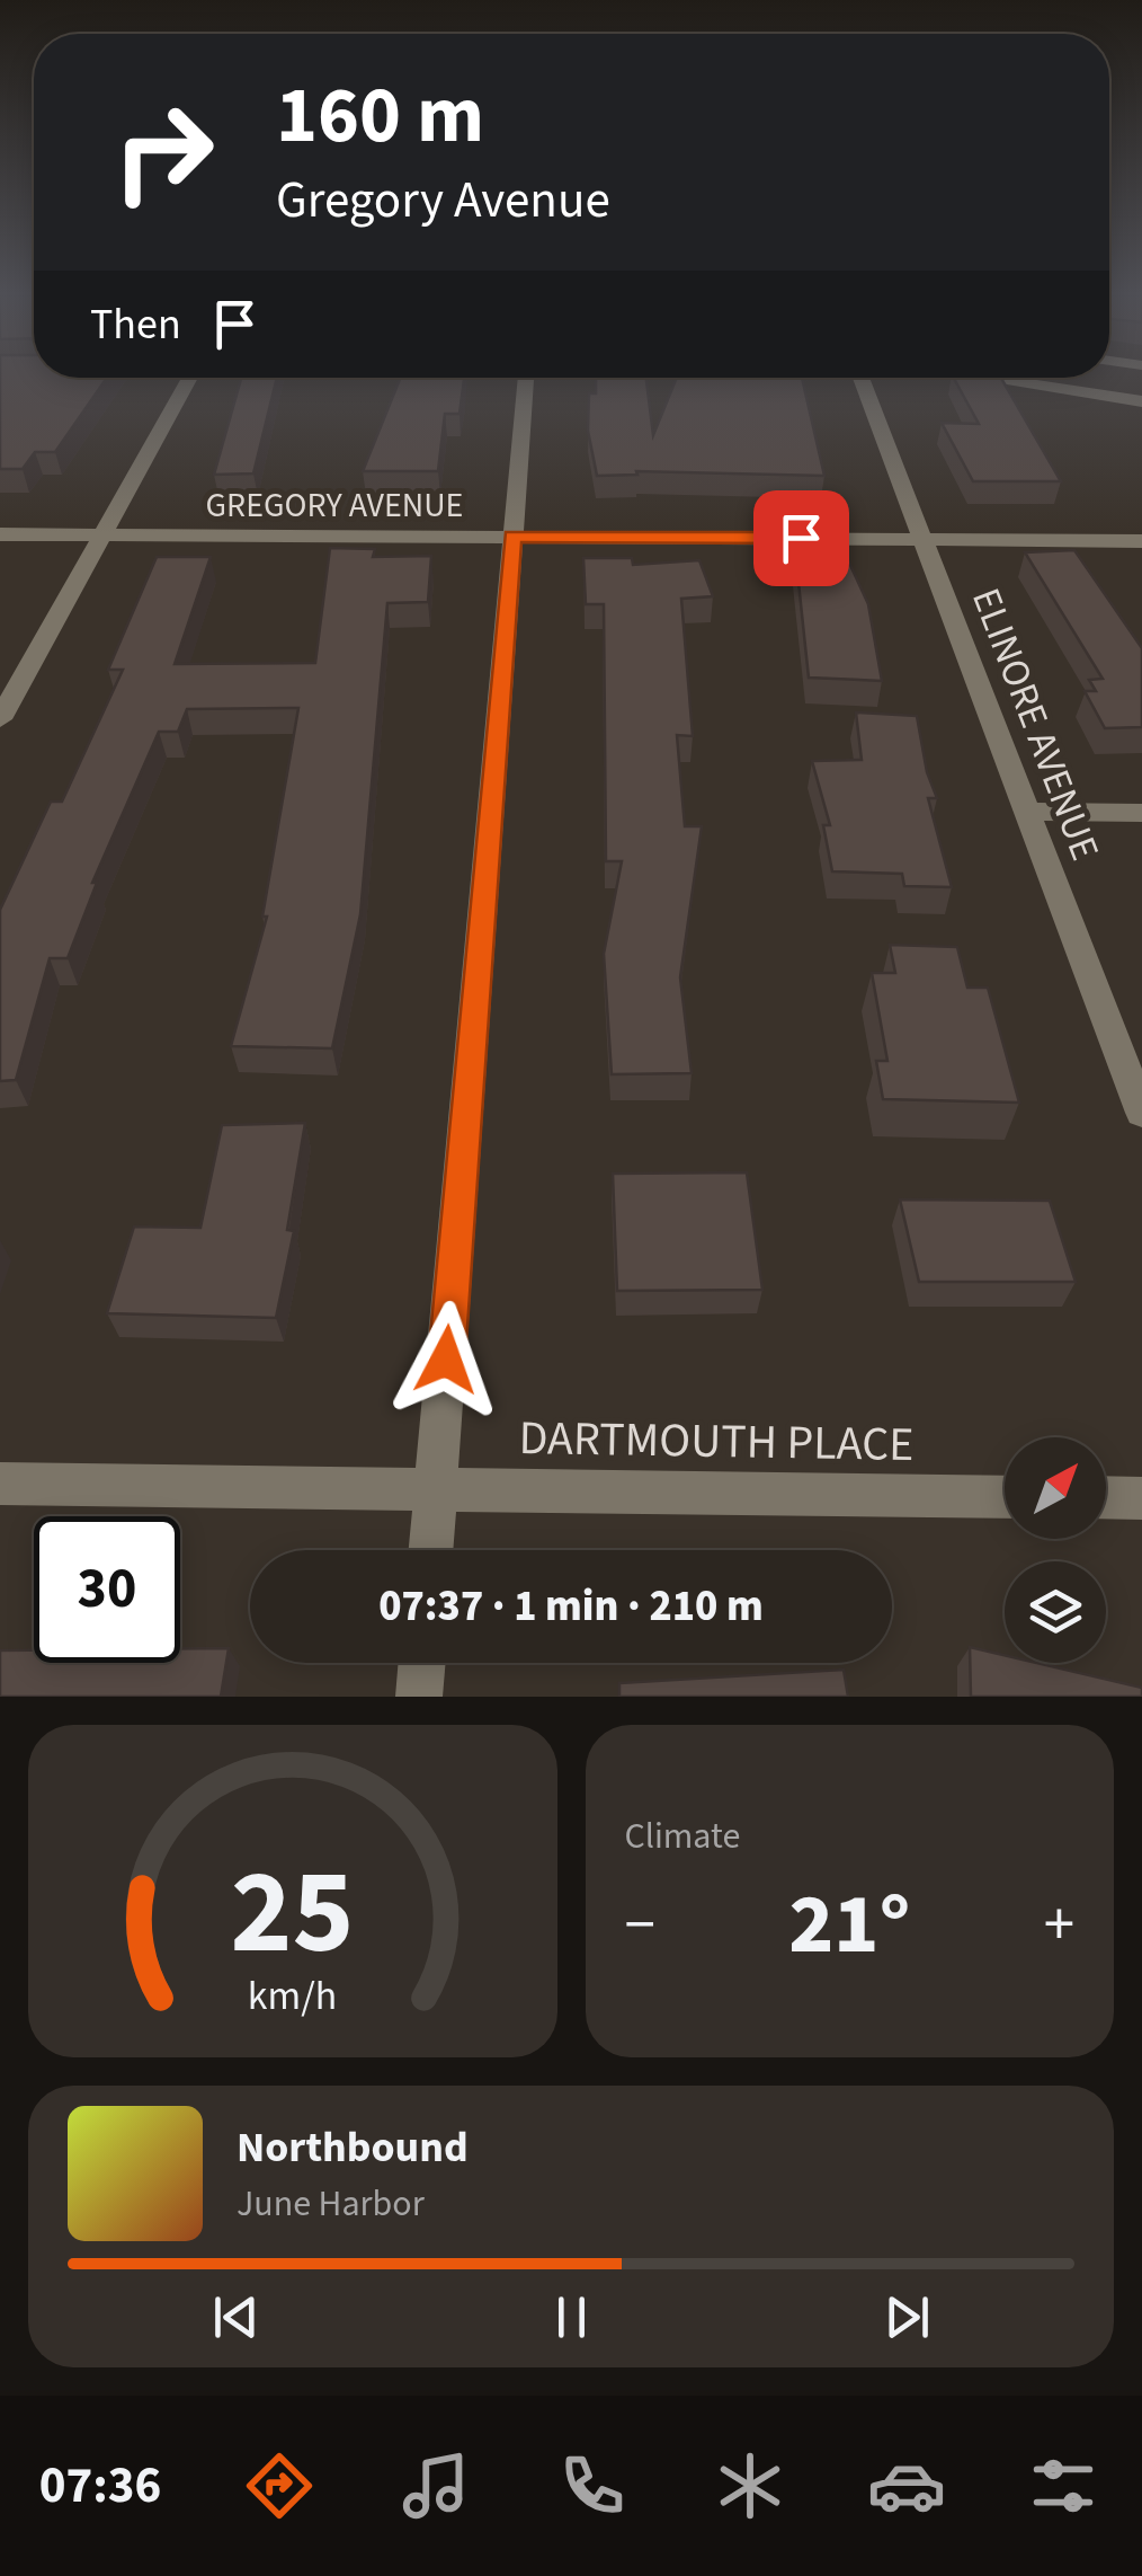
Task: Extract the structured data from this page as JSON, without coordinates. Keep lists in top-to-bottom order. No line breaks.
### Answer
{"streets":{"street":["GREGORY AVENUE","ELINORE AVENUE","DARTMOUTH PLACE"]},"crossings":[["GREGORY AVENUE","ELINORE AVENUE"]],"north":"top right","page":{"turn":["160 m","Gregory Avenue"],"then":"Then","limit":"30","trip":"07:37 · 1 min · 210 m","tile":"Climate","heat":["−","21°","+"],"song":["Northbound","June Harbor"],"tabs":"07:36","gauge":["25","km/h"]}}
